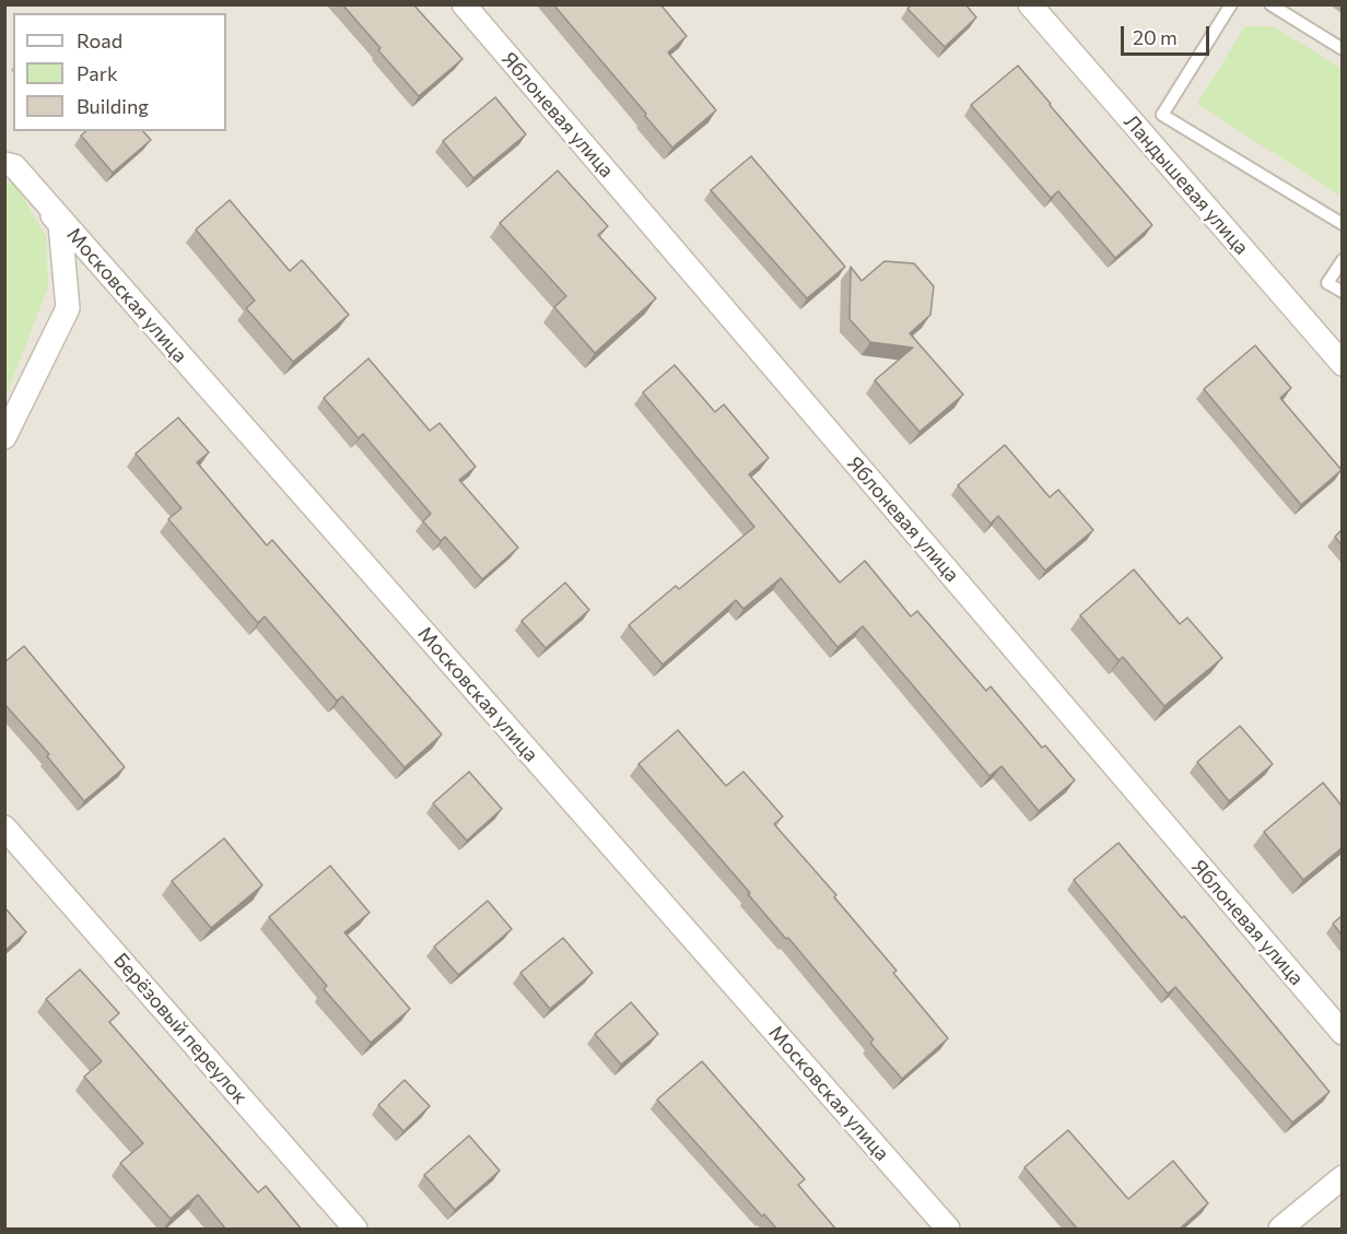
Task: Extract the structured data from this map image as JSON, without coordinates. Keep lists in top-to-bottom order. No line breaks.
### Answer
{"streets":{"street":["Яблоневая улица","Ландышевая улица","Московская улица","Берёзовый переулок"]},"legend":["Road","Park","Building"],"scale_bar":"20 m"}
